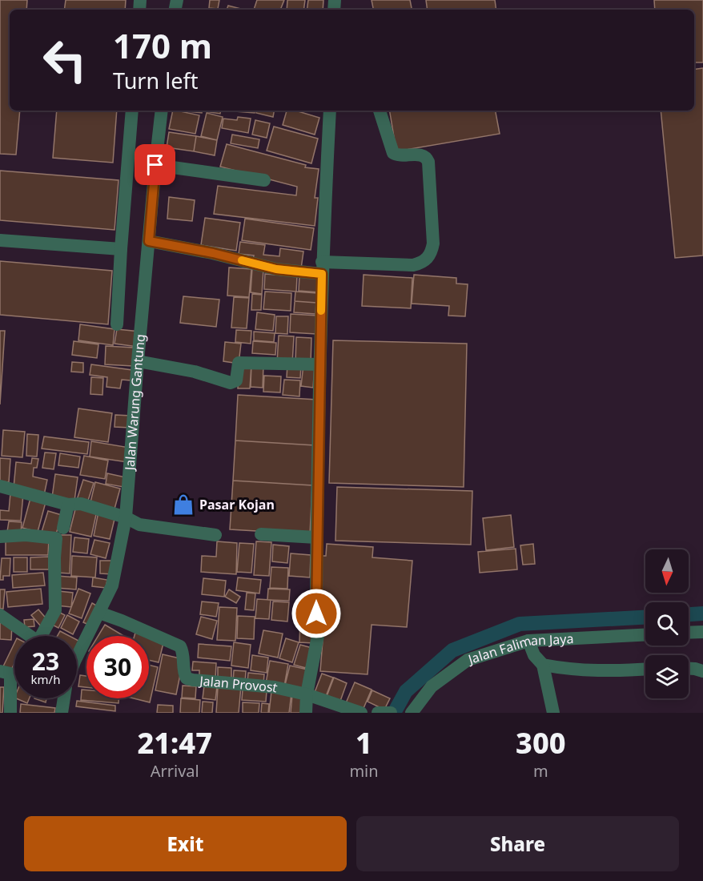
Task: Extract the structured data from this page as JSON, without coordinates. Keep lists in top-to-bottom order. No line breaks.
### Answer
{"streets":{"street":["Jalan Warung Gantung","Jalan Faliman Jaya","Jalan Provost"]},"crossings":[["Jalan Warung Gantung","Jalan Provost"]],"places":{"shop":["Pasar Kojan"]},"north":"bottom","page":{"turn":["170 m","Turn left"],"speed":"23 km/h","limit":"30","eta":["21:47","Arrival","1","min","300","m"],"buttons":["Exit","Share"]}}
